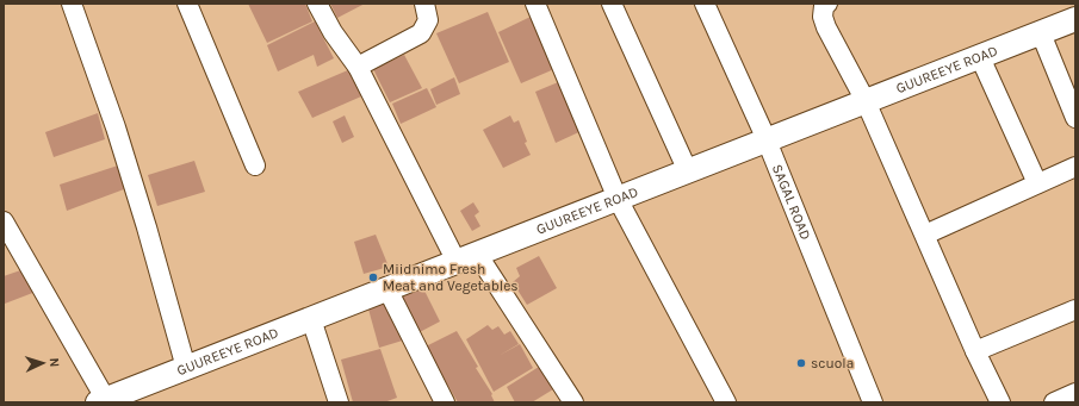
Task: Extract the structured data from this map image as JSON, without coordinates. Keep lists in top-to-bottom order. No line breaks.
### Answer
{"streets":{"street":["GUUREEYE ROAD","SAGAL ROAD"]},"crossings":[["GUUREEYE ROAD","SAGAL ROAD"]],"places":["Miidnimo Fresh Meat and Vegetables","scuola"],"north":"right"}
